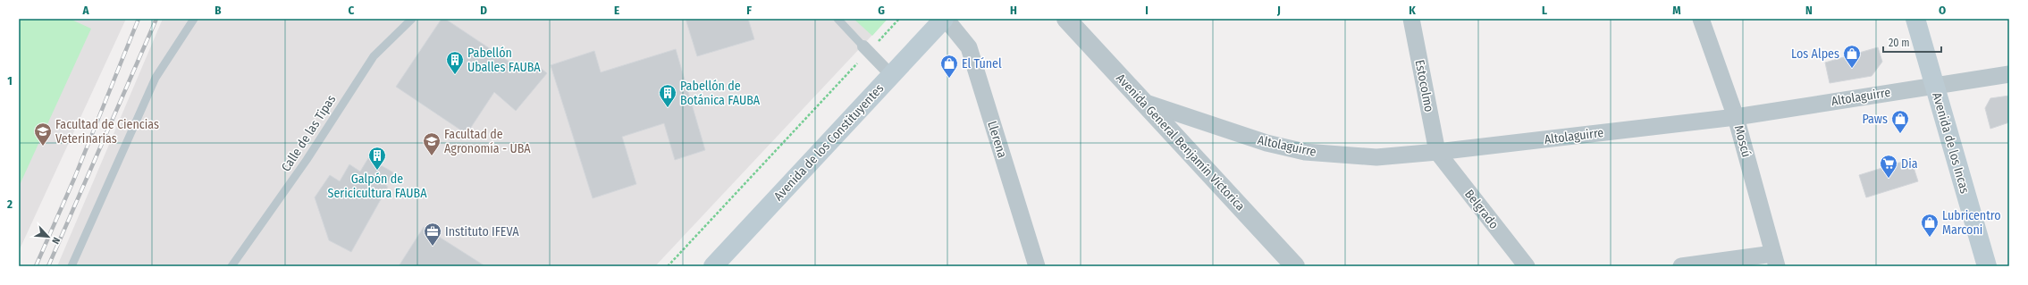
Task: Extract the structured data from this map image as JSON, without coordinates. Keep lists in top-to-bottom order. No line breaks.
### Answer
{"streets":{"main road":["Avenida de los Constituyentes","Avenida de los Incas"],"street":["Estocolmo","Altolaguirre","Llerena","Moscú","Avenida General Benjamín Victorica","Belgrado"],"lane":["Calle de las Tipas"]},"crossings":[["Estocolmo","Altolaguirre"],["Estocolmo","Belgrado"],["Altolaguirre","Moscú"],["Altolaguirre","Avenida General Benjamín Victorica"],["Altolaguirre","Avenida de los Incas"],["Altolaguirre","Belgrado"],["Llerena","Avenida de los Constituyentes"]],"places":{"shop":["Los Alpes","El Túnel","Paws","Lubricentro Marconi"],"building":["Pabellón Uballes FAUBA","Pabellón de Botánica FAUBA","Galpón de Sericicultura FAUBA"],"school or university":["Facultad de Ciencias Veterinarias","Facultad de Agronomía - UBA"],"supermarket":["Dia"],"office":["Instituto IFEVA"]},"scale_bar":"20 m","north":"bottom right","grid":{"columns":["A","B","C","D","E","F","G","H","I","J","K","L","M","N","O"],"rows":["1","2"]}}
